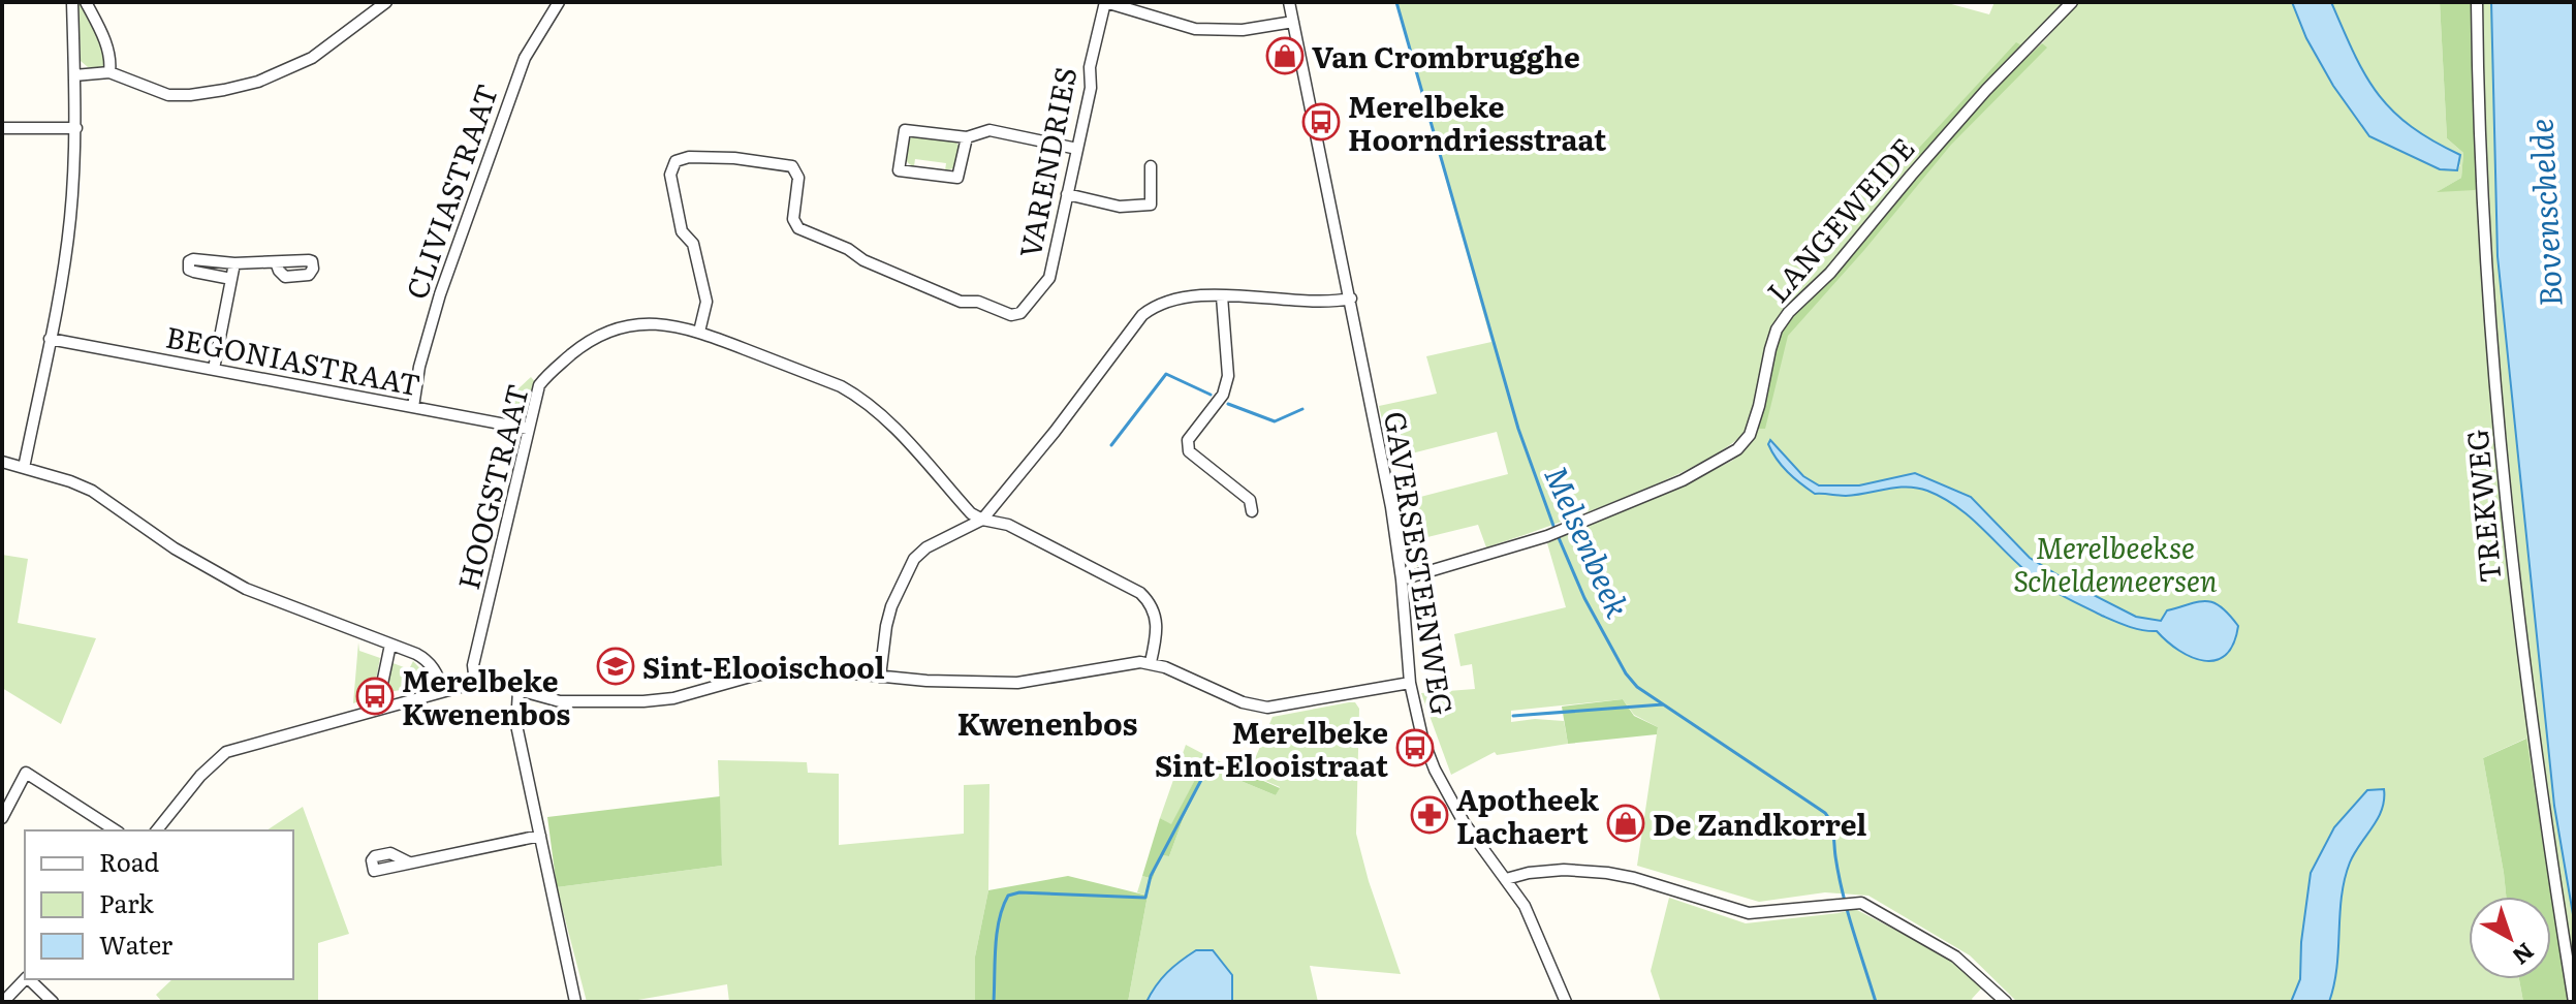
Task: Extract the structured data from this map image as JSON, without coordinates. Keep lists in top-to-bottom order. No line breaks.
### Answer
{"streets":{"street":["VARENDRIES","CLIVIASTRAAT","LANGEWEIDE","BEGONIASTRAAT","HOOGSTRAAT","TREKWEG","GAVERSESTEENWEG"]},"crossings":[["VARENDRIES","HOOGSTRAAT"],["CLIVIASTRAAT","BEGONIASTRAAT"],["LANGEWEIDE","GAVERSESTEENWEG"],["BEGONIASTRAAT","HOOGSTRAAT"]],"districts":["Kwenenbos"],"water":["Bovenschelde","Melsenbeek"],"parks":["Merelbeekse Scheldemeersen"],"places":{"shop":["Van Crombrugghe","De Zandkorrel"],"bus stop":["Merelbeke Hoorndriesstraat","Merelbeke Kwenenbos","Merelbeke Sint-Elooistraat"],"school or university":["Sint-Elooischool"],"pharmacy":["Apotheek Lachaert"]},"legend":["Road","Park","Water"],"north":"bottom right"}
